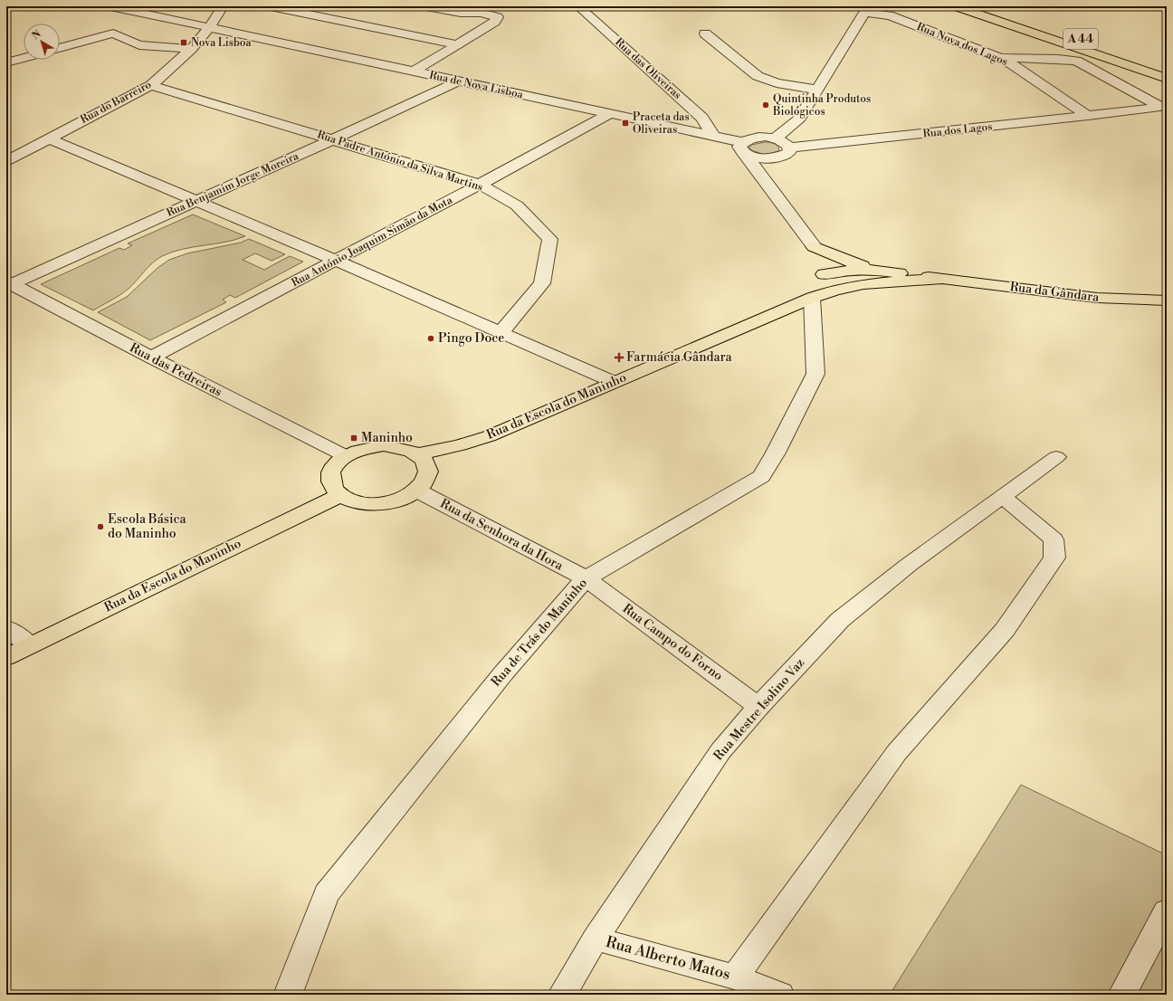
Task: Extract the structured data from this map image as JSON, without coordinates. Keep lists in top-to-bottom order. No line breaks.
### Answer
{"streets":{"main road":["A 44","Rua da Gândara","Rua da Escola do Maninho"],"street":["Rua Nova dos Lagos","Rua das Oliveiras","Rua de Nova Lisboa","Rua do Barreiro","Rua dos Lagos","Rua Padre António da Silva Martins","Rua Benjamim Jorge Moreira","Rua António Joaquim Simão da Mota","Rua das Pedreiras","Rua da Senhora da Hora","Rua de Trás do Manínho","Rua Campo do Forno","Rua Mestre Isolino Vaz","Rua Alberto Matos"]},"crossings":[["Rua Nova dos Lagos","Rua dos Lagos"],["Rua das Oliveiras","Rua de Nova Lisboa"],["Rua de Nova Lisboa","Rua do Barreiro"],["Rua de Nova Lisboa","Rua Benjamim Jorge Moreira"],["Rua de Nova Lisboa","Rua António Joaquim Simão da Mota"],["Rua do Barreiro","Rua Padre António da Silva Martins"],["Rua Padre António da Silva Martins","Rua Benjamim Jorge Moreira"],["Rua Padre António da Silva Martins","Rua António Joaquim Simão da Mota"],["Rua Benjamim Jorge Moreira","Rua das Pedreiras"],["Rua António Joaquim Simão da Mota","Rua das Pedreiras"],["Rua da Gândara","Rua da Escola do Maninho"],["Rua da Gândara","Rua de Trás do Manínho"],["Rua das Pedreiras","Rua da Escola do Maninho"],["Rua das Pedreiras","Rua da Senhora da Hora"],["Rua da Escola do Maninho","Rua da Senhora da Hora"],["Rua da Escola do Maninho","Rua de Trás do Manínho"],["Rua da Senhora da Hora","Rua de Trás do Manínho"],["Rua da Senhora da Hora","Rua Campo do Forno"],["Rua de Trás do Manínho","Rua Campo do Forno"],["Rua Campo do Forno","Rua Mestre Isolino Vaz"],["Rua Mestre Isolino Vaz","Rua Alberto Matos"]],"places":{"transit":["Nova Lisboa","Praceta das Oliveiras","Maninho"],"other":["Quintinha Produtos Biológicos","Pingo Doce","Escola Básica do Maninho"],"health":["Farmácia Gândara"]},"north":"top left"}
